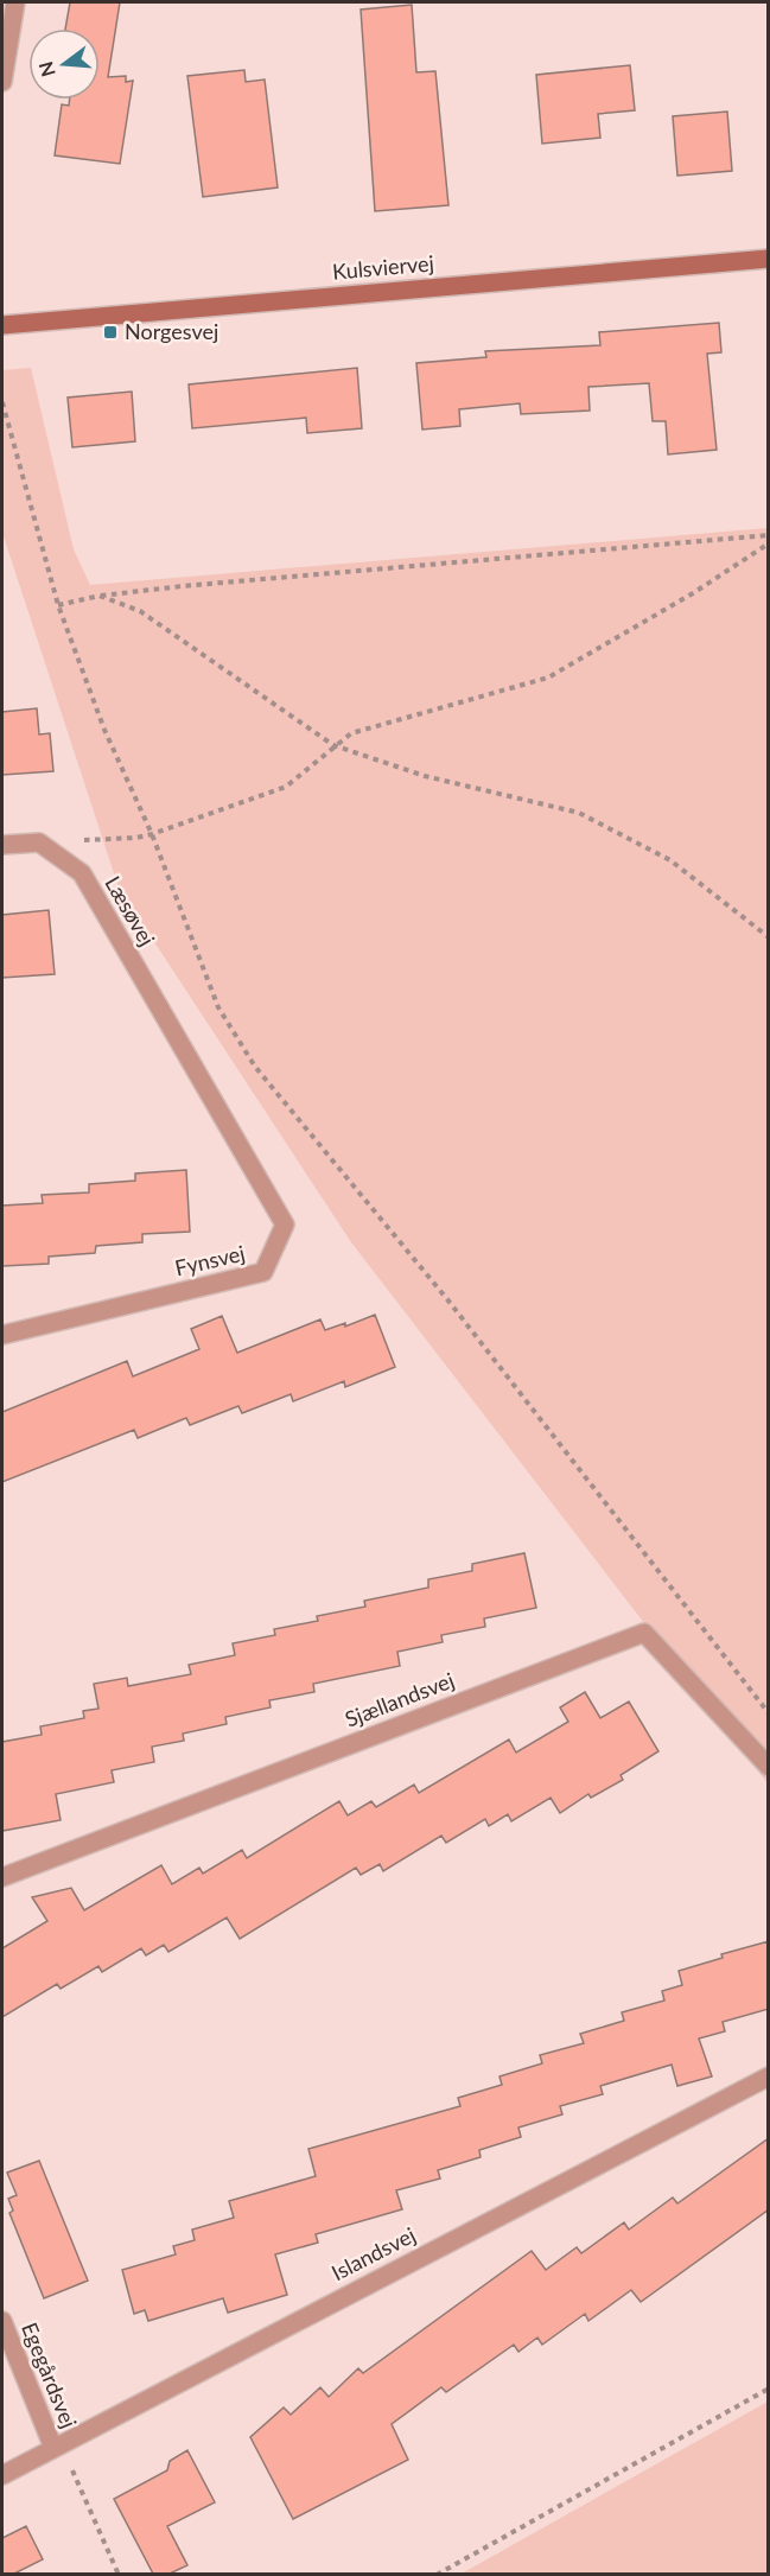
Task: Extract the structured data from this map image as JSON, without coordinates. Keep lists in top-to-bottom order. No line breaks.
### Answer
{"streets":{"street":["Kulsviervej","Læsøvej","Fynsvej","Sjællandsvej","Islandsvej","Egegårdsvej"]},"crossings":[["Læsøvej","Fynsvej"],["Islandsvej","Egegårdsvej"]],"places":{"transit":["Norgesvej"]},"north":"left"}
